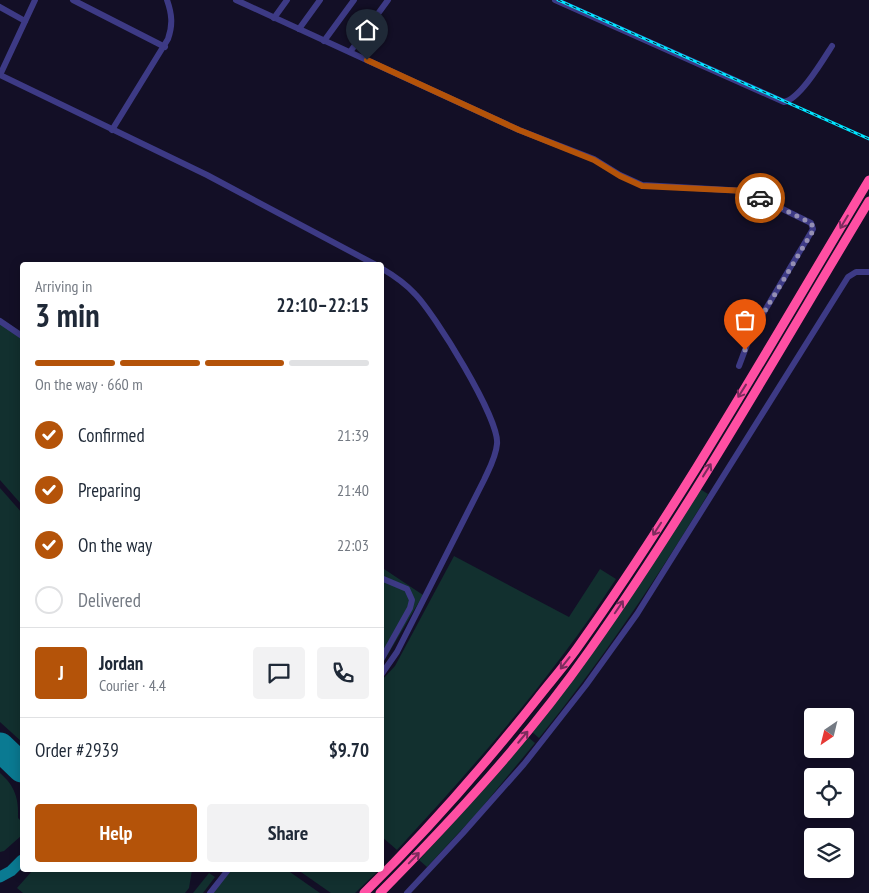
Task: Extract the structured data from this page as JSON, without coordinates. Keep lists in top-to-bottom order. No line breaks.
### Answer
{"north":"bottom left","page":{"heading":["3 min","Arriving in","22:10–22:15"],"panel":["Jordan","Courier · 4.4","Order #2939","$9.70"],"bar":"On the way · 660 m","list":[["Confirmed","21:39"],["Preparing","21:40"],["On the way","22:03"],"Delivered"],"round":"J","buttons":["Help","Share"]}}
